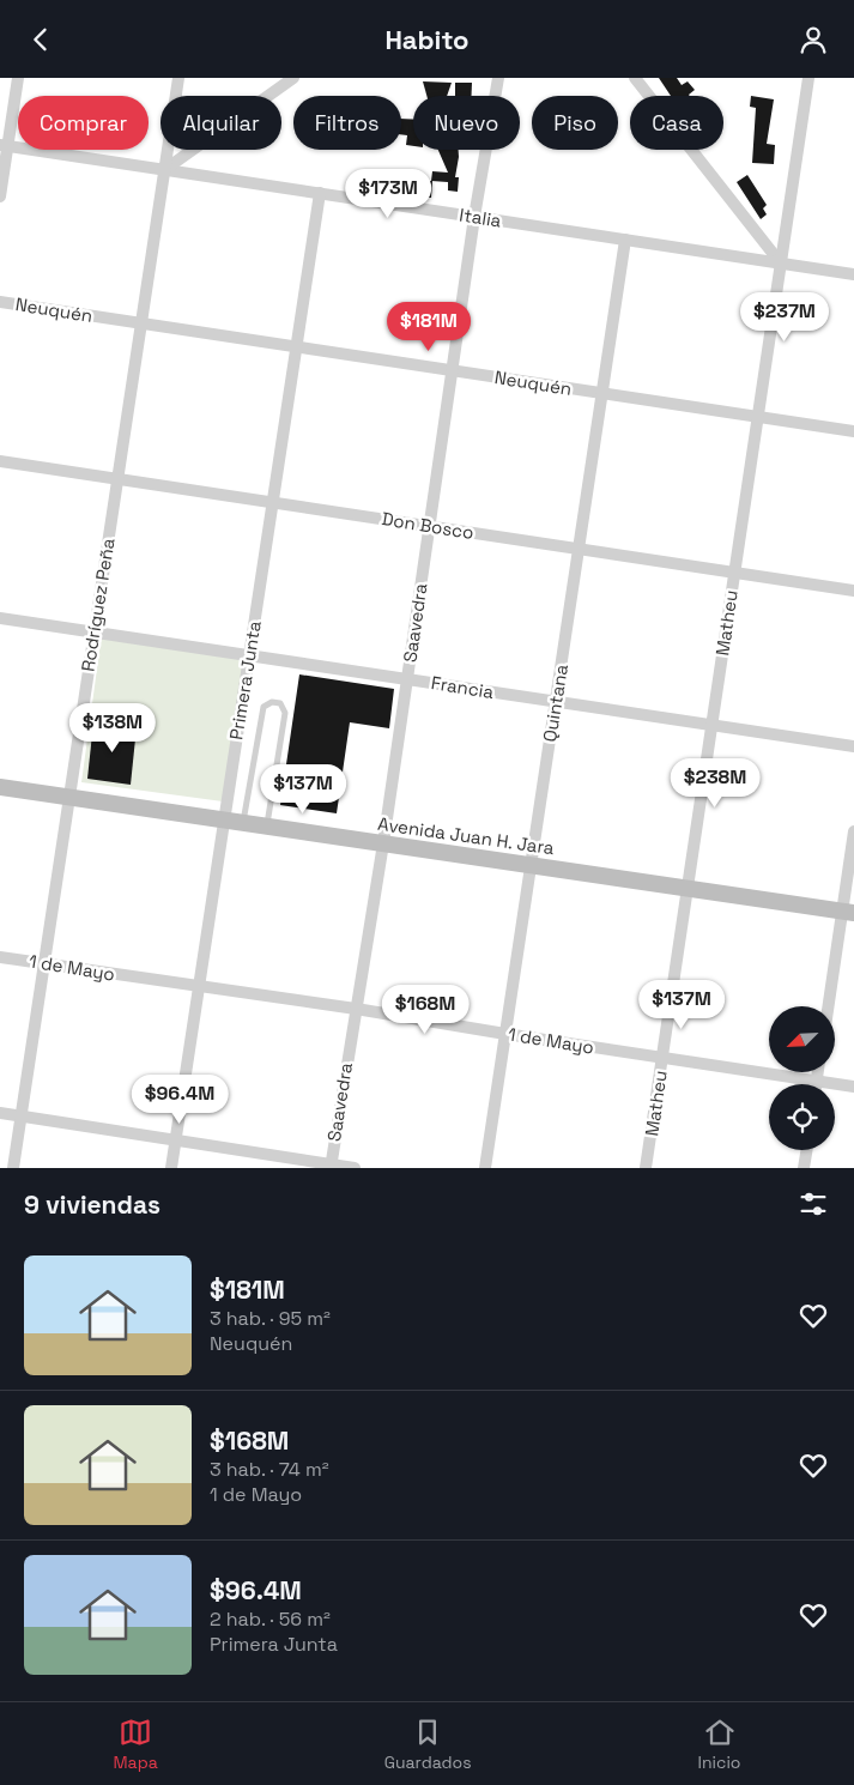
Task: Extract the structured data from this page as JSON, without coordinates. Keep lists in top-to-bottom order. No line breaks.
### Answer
{"streets":{"main road":["Avenida Juan H. Jara"],"street":["Italia","Neuquén","Don Bosco","Rodríguez Peña","Saavedra","Matheu","Primera Junta","Francia","Quintana","1 de Mayo"]},"crossings":[["Italia","Rodríguez Peña"],["Italia","Saavedra"],["Italia","Matheu"],["Italia","Primera Junta"],["Italia","Quintana"],["Neuquén","Rodríguez Peña"],["Neuquén","Saavedra"],["Neuquén","Matheu"],["Neuquén","Primera Junta"],["Neuquén","Quintana"],["Don Bosco","Rodríguez Peña"],["Don Bosco","Saavedra"],["Don Bosco","Matheu"],["Don Bosco","Primera Junta"],["Don Bosco","Quintana"],["Rodríguez Peña","Francia"],["Rodríguez Peña","Avenida Juan H. Jara"],["Rodríguez Peña","1 de Mayo"],["Saavedra","Francia"],["Saavedra","Avenida Juan H. Jara"],["Saavedra","1 de Mayo"],["Matheu","Francia"],["Matheu","Avenida Juan H. Jara"],["Matheu","1 de Mayo"],["Primera Junta","Francia"],["Primera Junta","Avenida Juan H. Jara"],["Primera Junta","1 de Mayo"],["Francia","Quintana"],["Quintana","Avenida Juan H. Jara"],["Quintana","1 de Mayo"]],"north":"bottom left","page":{"header":"Habito","chip":["Comprar","Alquilar","Filtros","Nuevo","Piso","Casa"],"price":["$173M","$237M","$181M","$138M","$238M","$137M","$137M","$168M","$96.4M"],"heading":"9 viviendas","list":[{"name":"$181M","note":"3 hab. · 95 m² · Neuquén"},{"name":"$168M","note":"3 hab. · 74 m² · 1 de Mayo"},{"name":"$96.4M","note":"2 hab. · 56 m² · Primera Junta"}],"tabs":["Mapa","Guardados","Inicio"]}}
